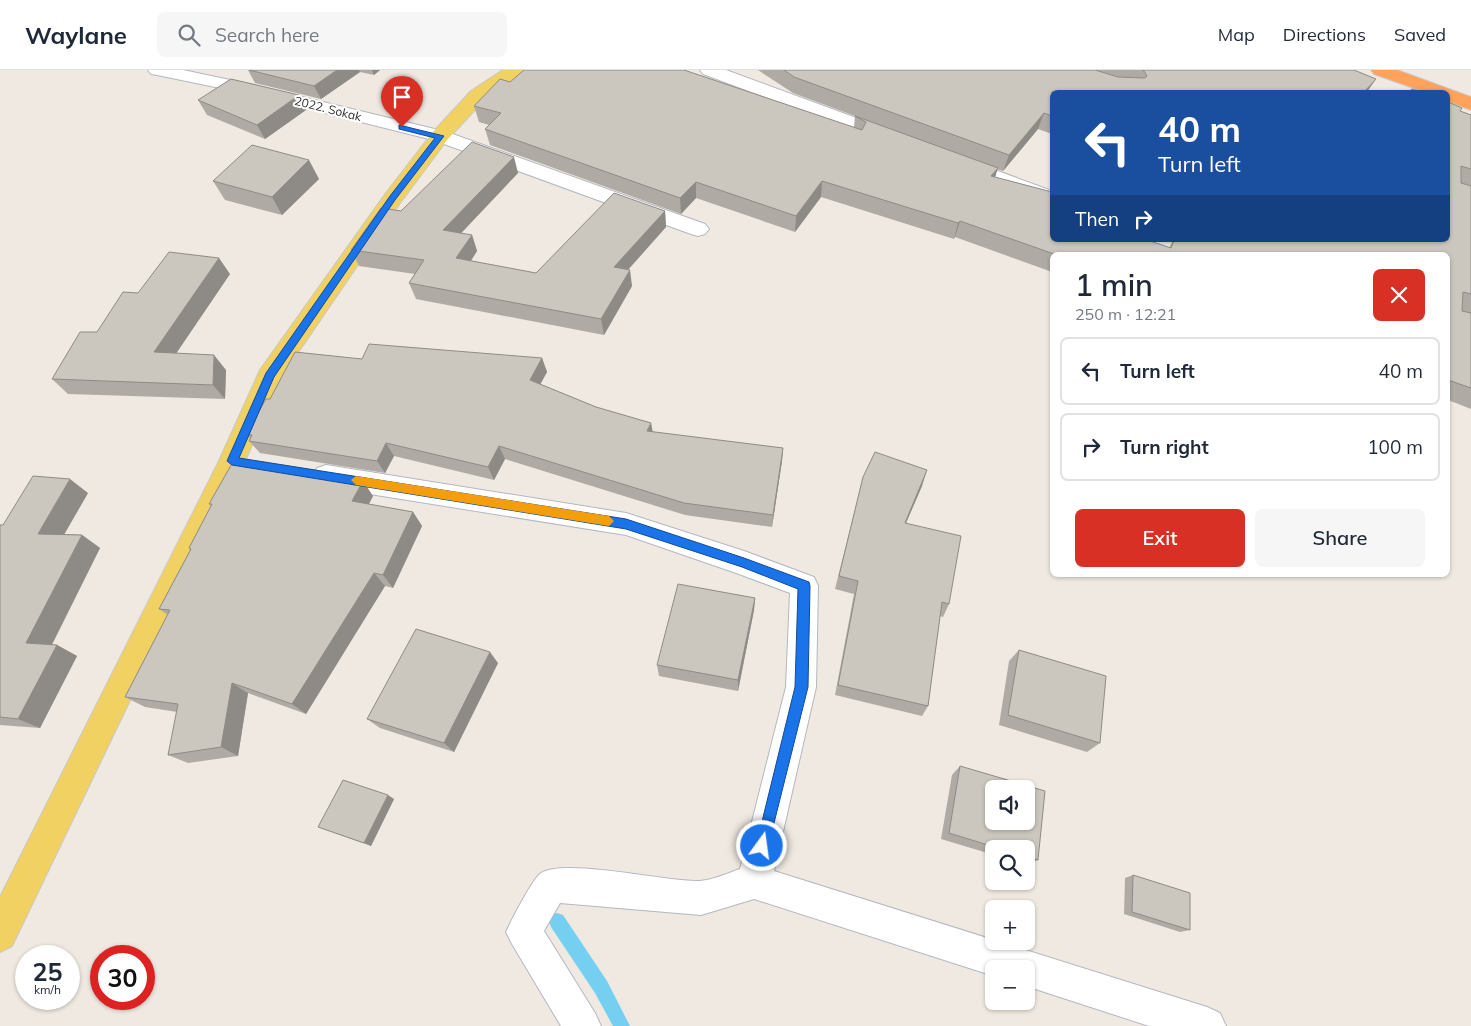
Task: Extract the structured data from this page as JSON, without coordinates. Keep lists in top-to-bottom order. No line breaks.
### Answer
{"streets":{"street":["2022. Sokak"]},"page":{"header":"Waylane","search":"Search here","nav":["Map","Directions","Saved"],"turn":["40 m","Turn left"],"then":"Then","heading":["1 min","250 m · 12:21"],"list":[{"name":"Turn left","value":"40 m"},{"name":"Turn right","value":"100 m"}],"buttons":["Exit","Share"],"map_buttons":["+","−"],"speed":"25 km/h","limit":"30"}}
